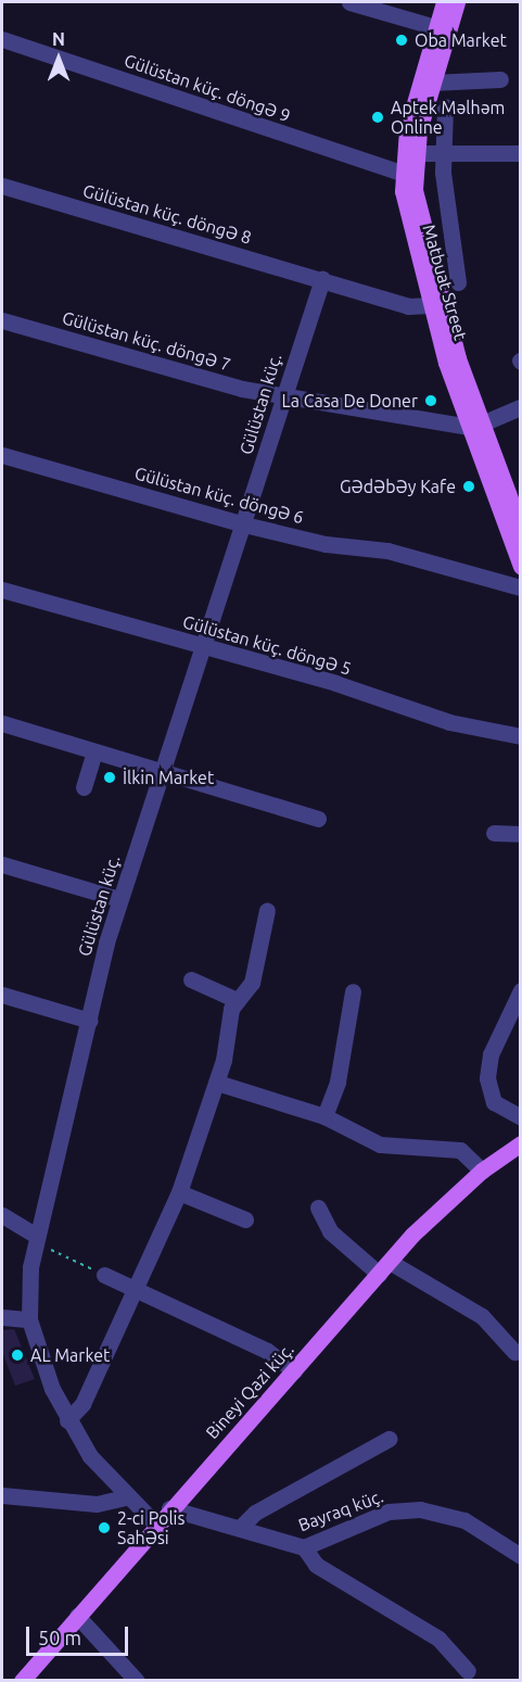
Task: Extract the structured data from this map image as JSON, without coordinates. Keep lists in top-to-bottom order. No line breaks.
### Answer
{"streets":{"main road":["Matbuat Street","Bineyi Qazi küç."],"street":["Gülüstan küç. döngə 9","Gülüstan küç. döngə 8","Gülüstan küç. döngə 7","Gülüstan küç.","Gülüstan küç. döngə 6","Gülüstan küç. döngə 5","Bayraq küç."]},"crossings":[["Gülüstan küç. döngə 9","Matbuat Street"],["Gülüstan küç. döngə 8","Matbuat Street"],["Gülüstan küç. döngə 8","Gülüstan küç."],["Matbuat Street","Gülüstan küç. döngə 7"],["Gülüstan küç. döngə 7","Gülüstan küç."],["Gülüstan küç.","Gülüstan küç. döngə 6"],["Gülüstan küç.","Gülüstan küç. döngə 5"],["Gülüstan küç.","Bineyi Qazi küç."],["Bineyi Qazi küç.","Bayraq küç."]],"places":["Oba Market","Aptek Mәlhәm Online","La Casa De Doner","Gədəbəy Kafe","İlkin Market","AL Market","2-ci Polis Sahəsi"],"scale_bar":"50 m","north":"top"}
